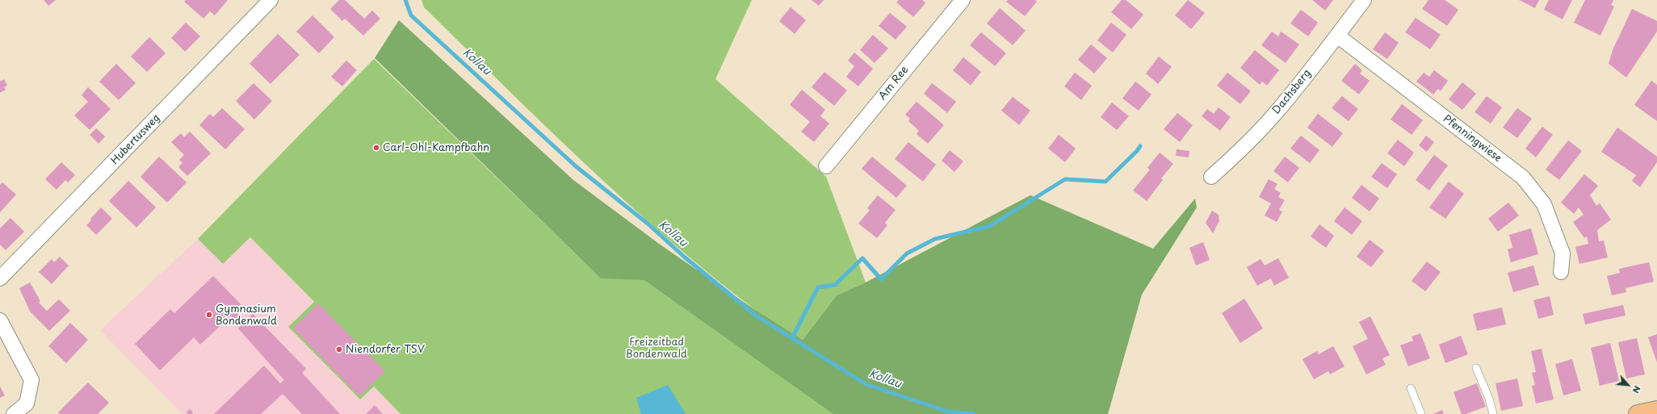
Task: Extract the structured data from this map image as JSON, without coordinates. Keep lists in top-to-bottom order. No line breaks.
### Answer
{"streets":{"street":["Am Ree","Dachsberg","Pfenningwiese","Hubertusweg"]},"crossings":[["Dachsberg","Pfenningwiese"]],"water":["Kollau"],"parks":["Freizeitbad Bondenwald"],"places":["Carl-Ohl-Kampfbahn","Gymnasium Bondenwald","Niendorfer TSV"],"north":"bottom right"}
